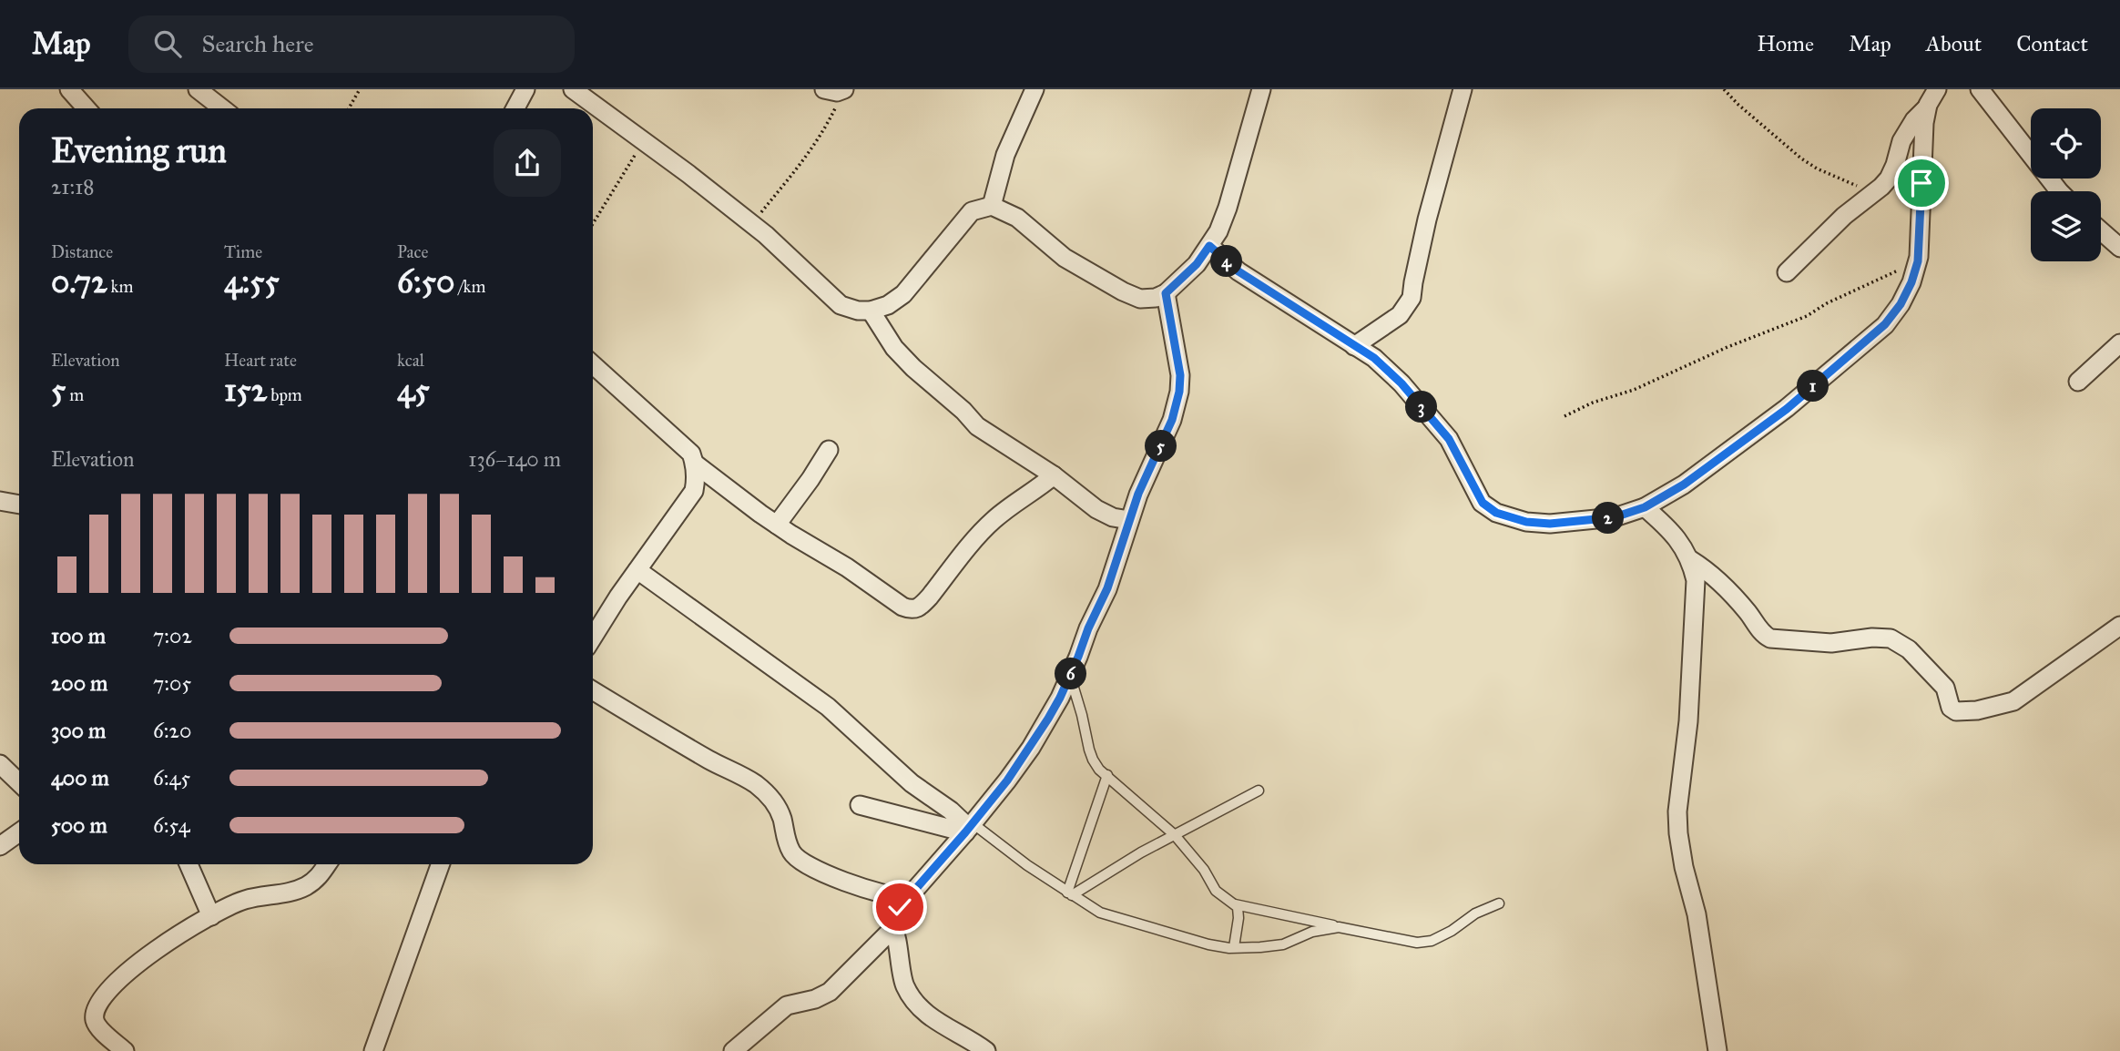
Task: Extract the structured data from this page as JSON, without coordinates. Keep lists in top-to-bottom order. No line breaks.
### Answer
{"page":{"header":"Map","search":"Search here","nav":["Home","Map","About","Contact"],"heading":["Evening run","21:18"],"stats":[["Distance","0.72 km"],["Time","4:55"],["Pace","6:50 /km"],["Elevation","5 m"],["Heart rate","152 bpm"],["kcal","45"]],"pins":["4","1","3","5","2","6"],"chart":["Elevation","136–140 m"],"list":[{"name":"100 m","note":"7:02"},{"name":"200 m","note":"7:05"},{"name":"300 m","note":"6:20"},{"name":"400 m","note":"6:45"},{"name":"500 m","note":"6:54"}]}}
